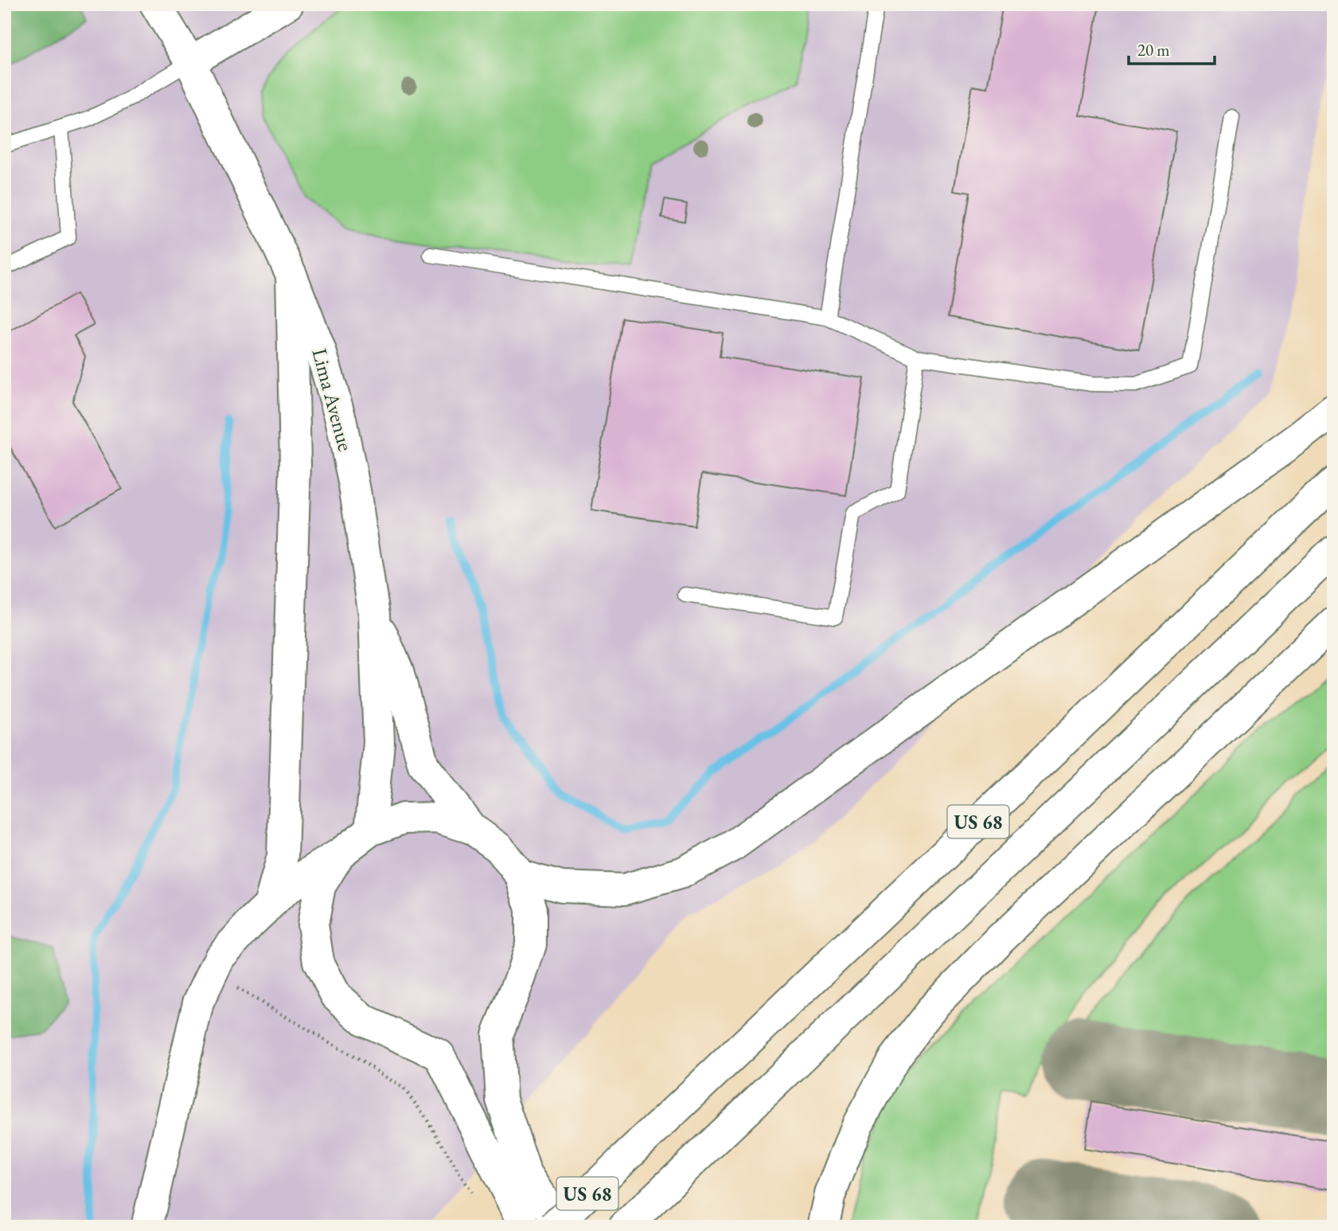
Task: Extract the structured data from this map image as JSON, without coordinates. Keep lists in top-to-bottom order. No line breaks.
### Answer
{"streets":{"main road":["Lima Avenue","US 68"]},"scale_bar":"20 m"}
